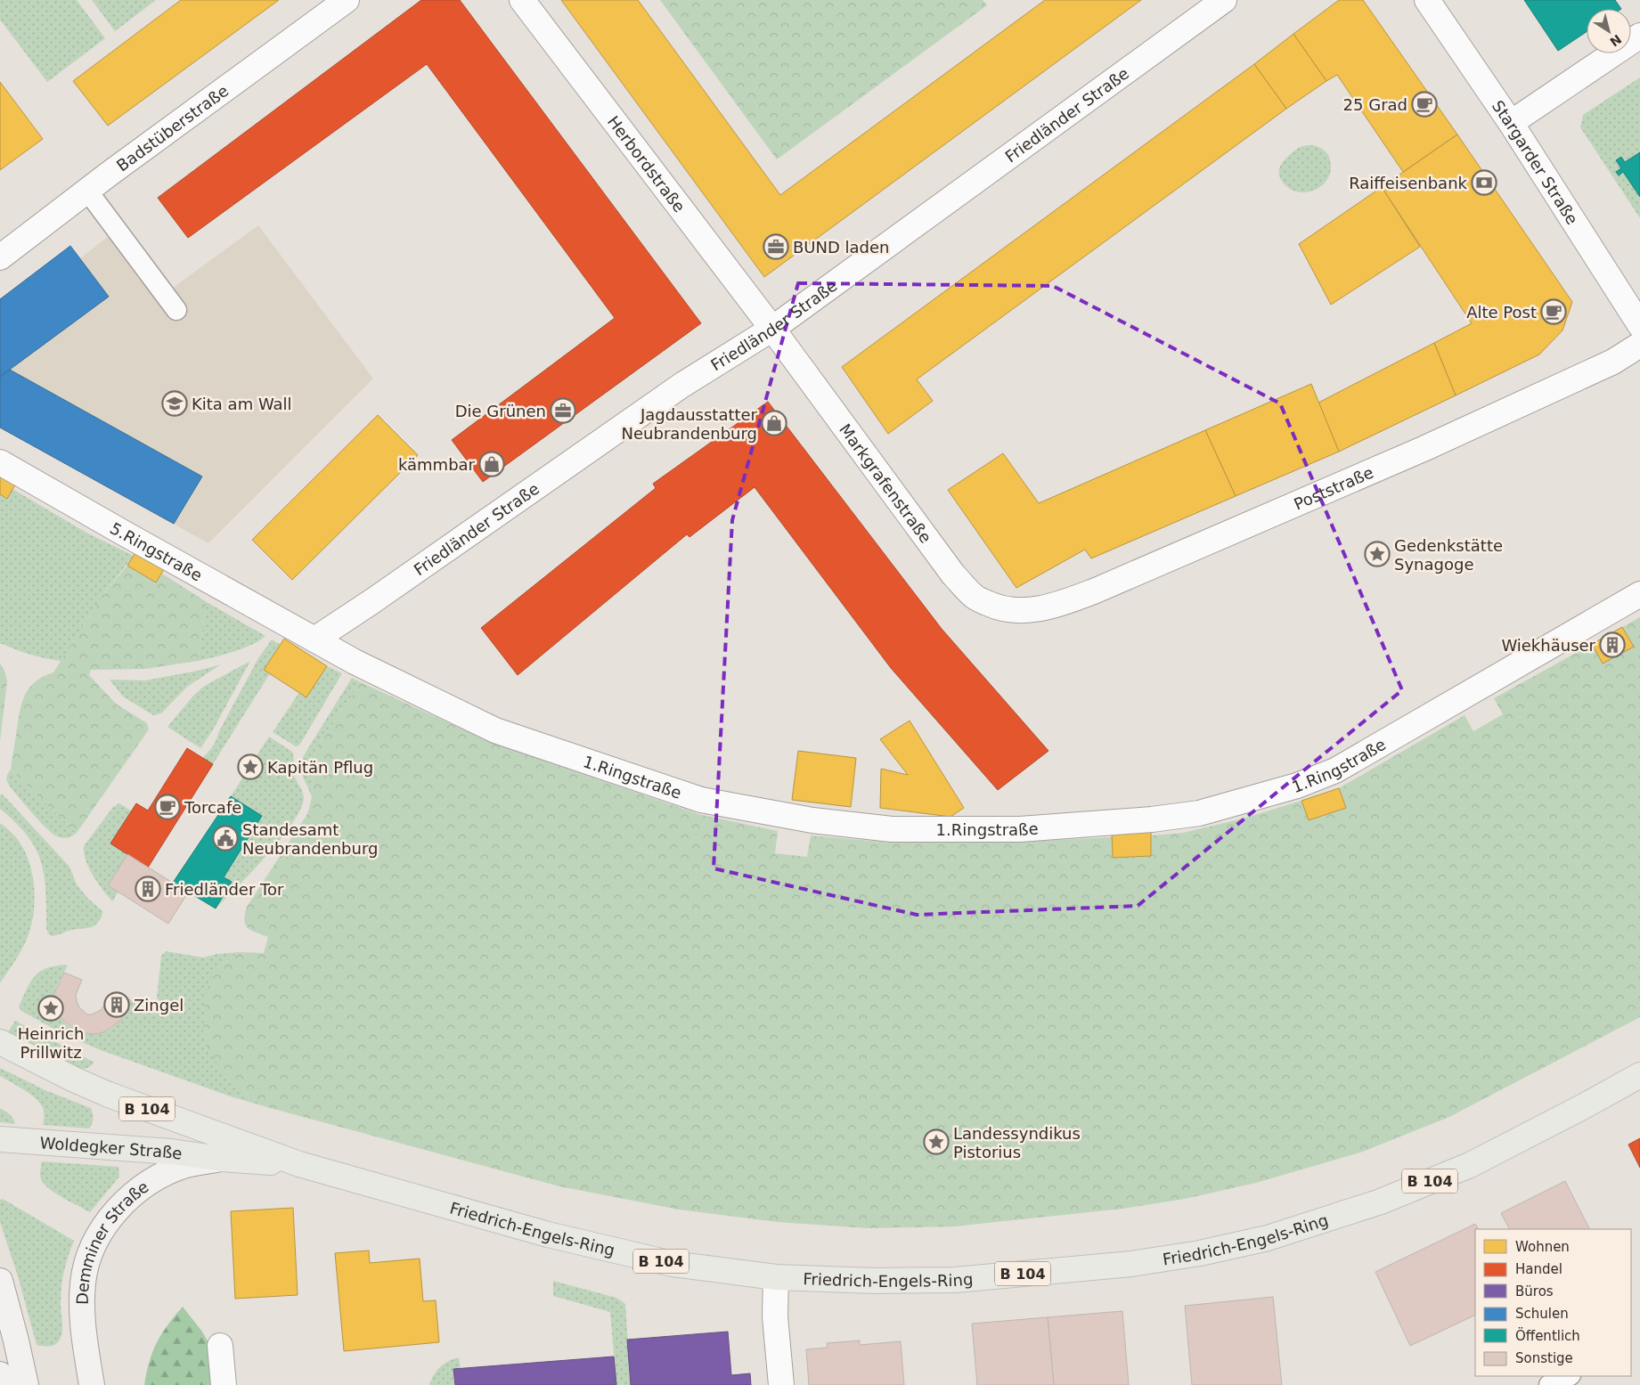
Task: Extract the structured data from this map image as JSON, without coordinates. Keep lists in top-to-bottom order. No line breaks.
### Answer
{"streets":{"main road":["B 104","Woldegker Straße","Friedrich-Engels-Ring","Demminer Straße"],"street":["Friedländer Straße","Badstüberstraße","Stargarder Straße","Herbordstraße","Markgrafenstraße","Poststraße","5.Ringstraße","1.Ringstraße"]},"crossings":[["Friedländer Straße","Herbordstraße"],["Friedländer Straße","Markgrafenstraße"],["Friedländer Straße","5.Ringstraße"],["Friedländer Straße","1.Ringstraße"],["Herbordstraße","Markgrafenstraße"],["Markgrafenstraße","Poststraße"],["5.Ringstraße","1.Ringstraße"],["Woldegker Straße","Friedrich-Engels-Ring"],["Woldegker Straße","Demminer Straße"],["Friedrich-Engels-Ring","Demminer Straße"]],"places":{"cafe":["25 Grad","Alte Post","Torcafe"],"bank":["Raiffeisenbank"],"office":["BUND laden","Die Grünen"],"school or university":["Kita am Wall"],"shop":["Jagdausstatter Neubrandenburg","kämmbar"],"place":["Gedenkstätte Synagoge","Kapitän Pflug","Heinrich Prillwitz","Landessyndikus Pistorius"],"building":["Wiekhäuser","Friedländer Tor","Zingel"],"public building":["Standesamt Neubrandenburg"]},"legend":["Wohnen","Handel","Büros","Schulen","Öffentlich","Sonstige"],"north":"bottom right"}
